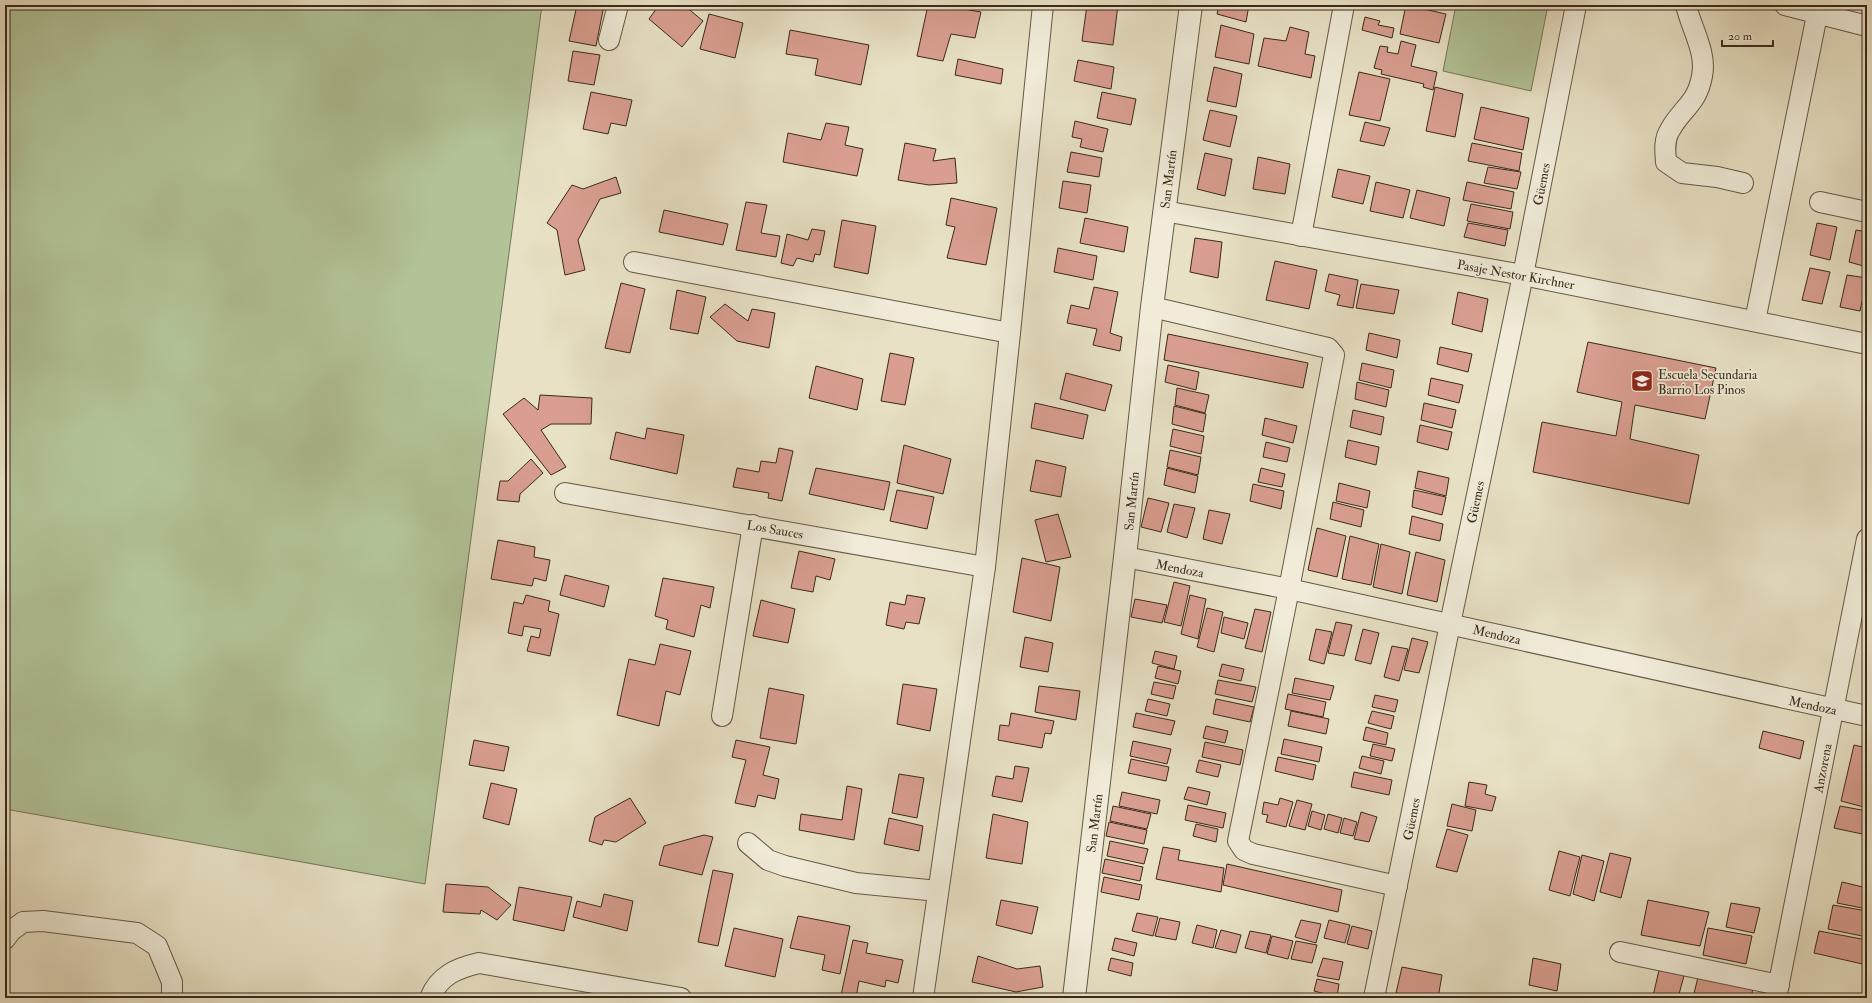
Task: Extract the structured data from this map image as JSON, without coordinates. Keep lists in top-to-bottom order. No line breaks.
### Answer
{"streets":{"street":["San Martín","Güemes","Pasaje Nestor Kirchner","Los Sauces","Mendoza","Anzorena"]},"crossings":[["San Martín","Pasaje Nestor Kirchner"],["San Martín","Mendoza"],["Güemes","Pasaje Nestor Kirchner"],["Güemes","Mendoza"],["Mendoza","Anzorena"]],"places":{"school or university":["Escuela Secundaria Barrio Los Pinos"]},"scale_bar":"20 m"}
